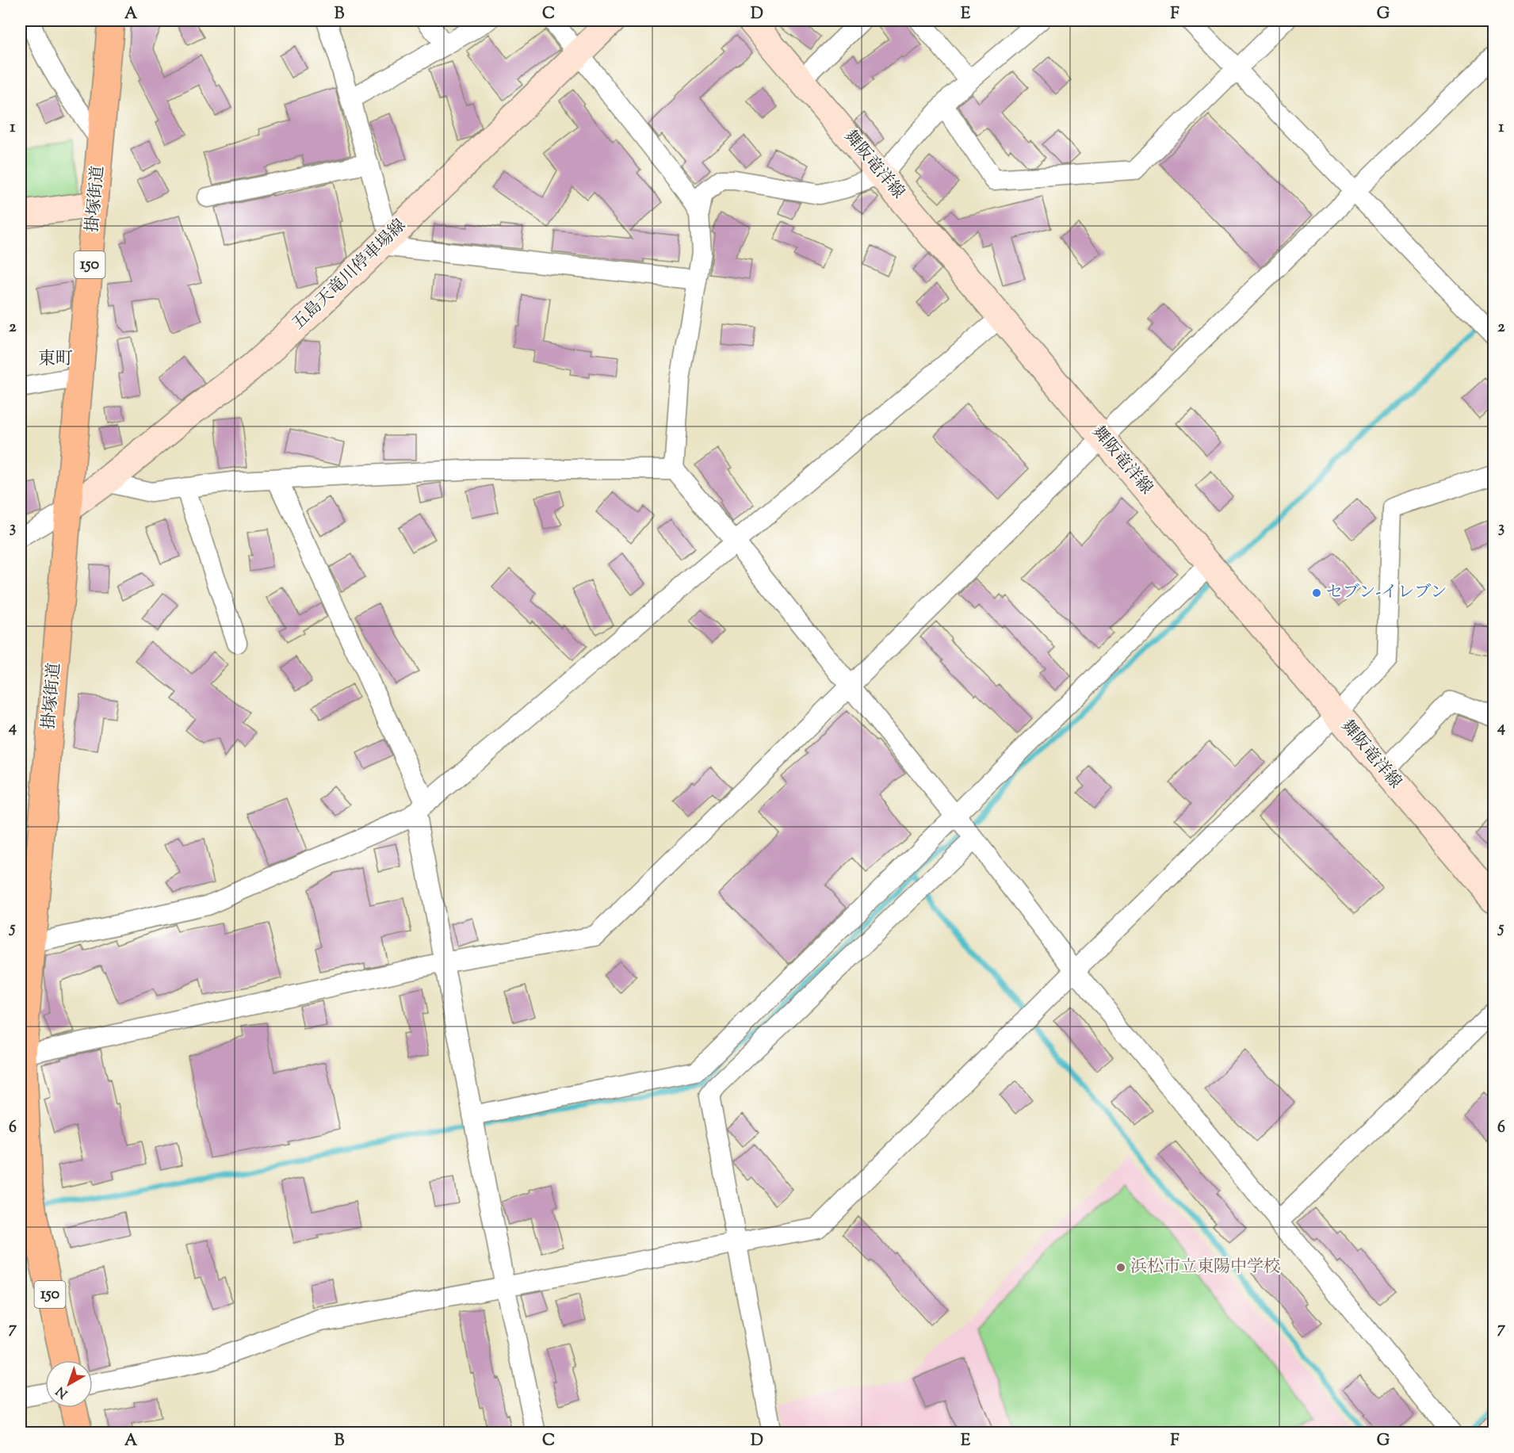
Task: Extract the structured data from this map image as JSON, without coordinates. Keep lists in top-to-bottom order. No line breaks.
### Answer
{"streets":{"highway":["掛塚街道","150"],"main road":["舞阪竜洋線","五島天竜川停車場線"]},"crossings":[["掛塚街道","五島天竜川停車場線"]],"districts":["東町"],"places":["セブン-イレブン","浜松市立東陽中学校"],"north":"bottom left","grid":{"columns":["A","B","C","D","E","F","G"],"rows":["1","2","3","4","5","6","7"]}}
